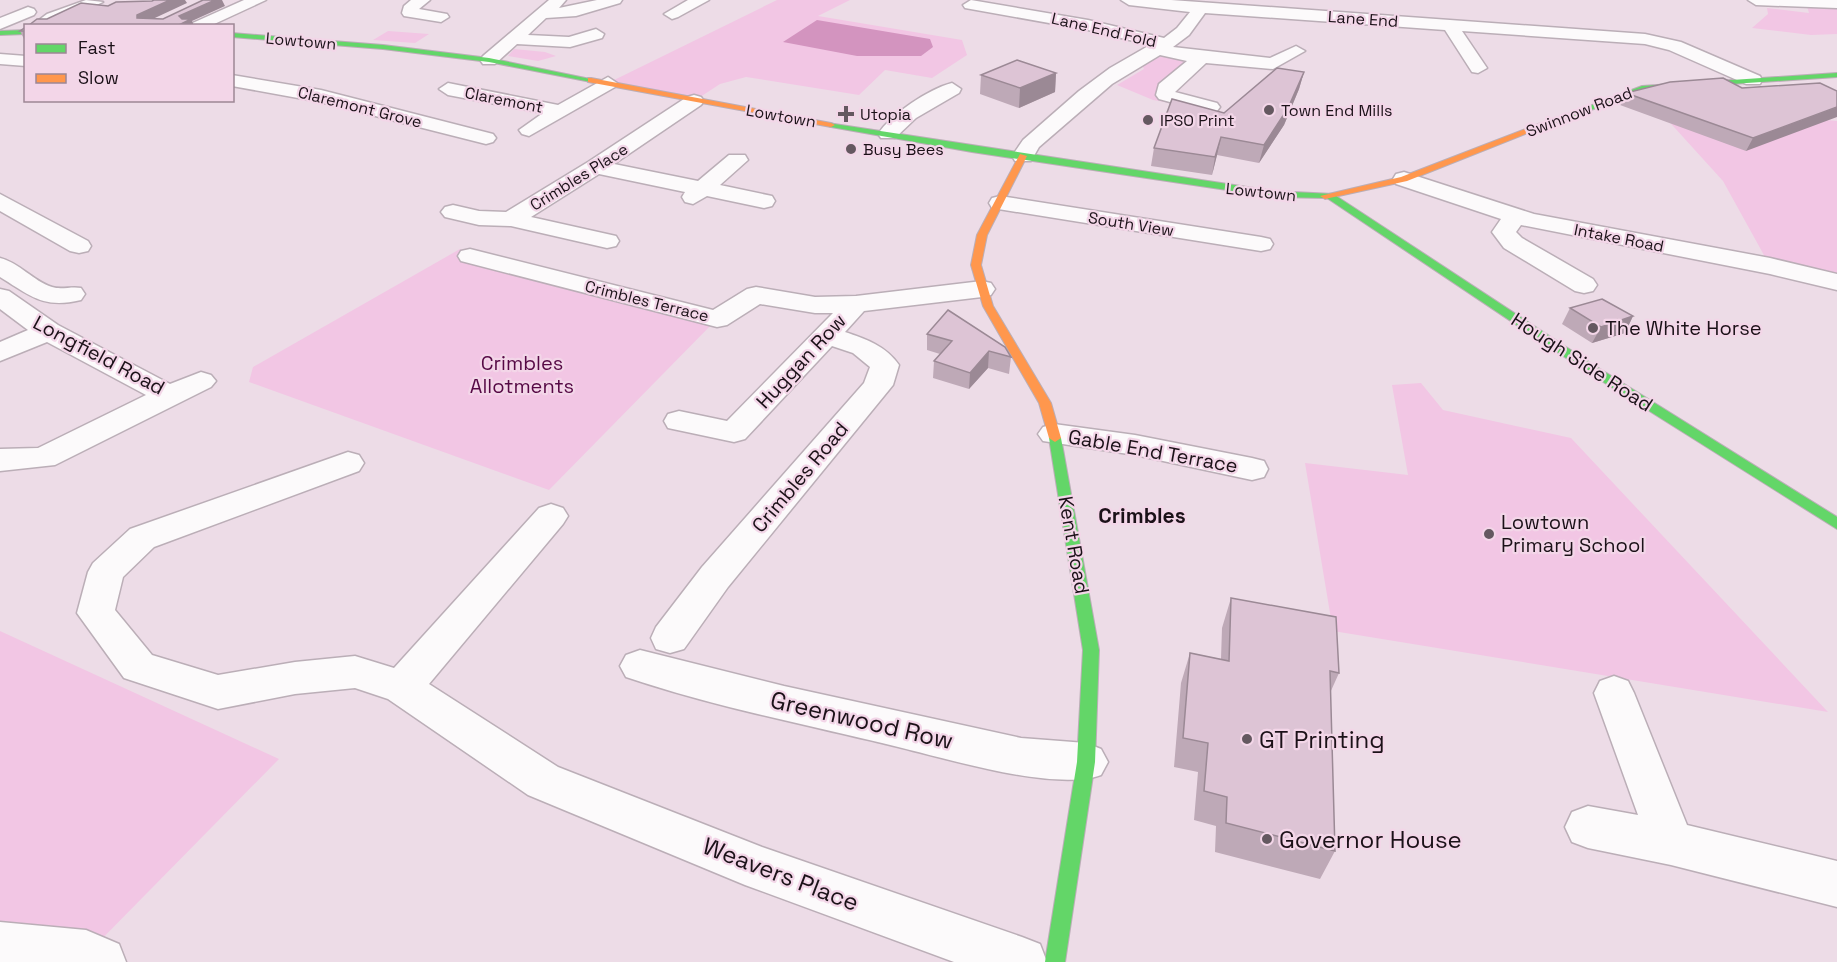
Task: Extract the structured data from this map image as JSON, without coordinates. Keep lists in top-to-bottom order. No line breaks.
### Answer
{"streets":{"main road":["Lowtown","Swinnow Road","Hough Side Road","Kent Road"],"street":["Lane End","Lane End Fold","Claremont","Claremont Grove","Crimbles Place","South View","Intake Road","Crimbles Terrace","Longfield Road","Huggan Row","Gable End Terrace","Crimbles Road","Greenwood Row","Weavers Place"]},"crossings":[["Lane End","Swinnow Road"],["Lowtown","Claremont"],["Lowtown","Swinnow Road"],["Lowtown","Crimbles Place"],["Lowtown","Hough Side Road"],["Lowtown","Kent Road"],["Swinnow Road","Intake Road"],["Swinnow Road","Hough Side Road"],["South View","Kent Road"],["Crimbles Terrace","Huggan Row"],["Huggan Row","Crimbles Road"],["Huggan Row","Kent Road"],["Gable End Terrace","Kent Road"],["Kent Road","Greenwood Row"]],"districts":["Crimbles"],"parks":["Crimbles Allotments"],"places":{"other":["Town End Mills","IPSO Print","Busy Bees","The White Horse","Lowtown Primary School","GT Printing","Governor House"],"health":["Utopia"]},"legend":["Fast","Slow"]}
